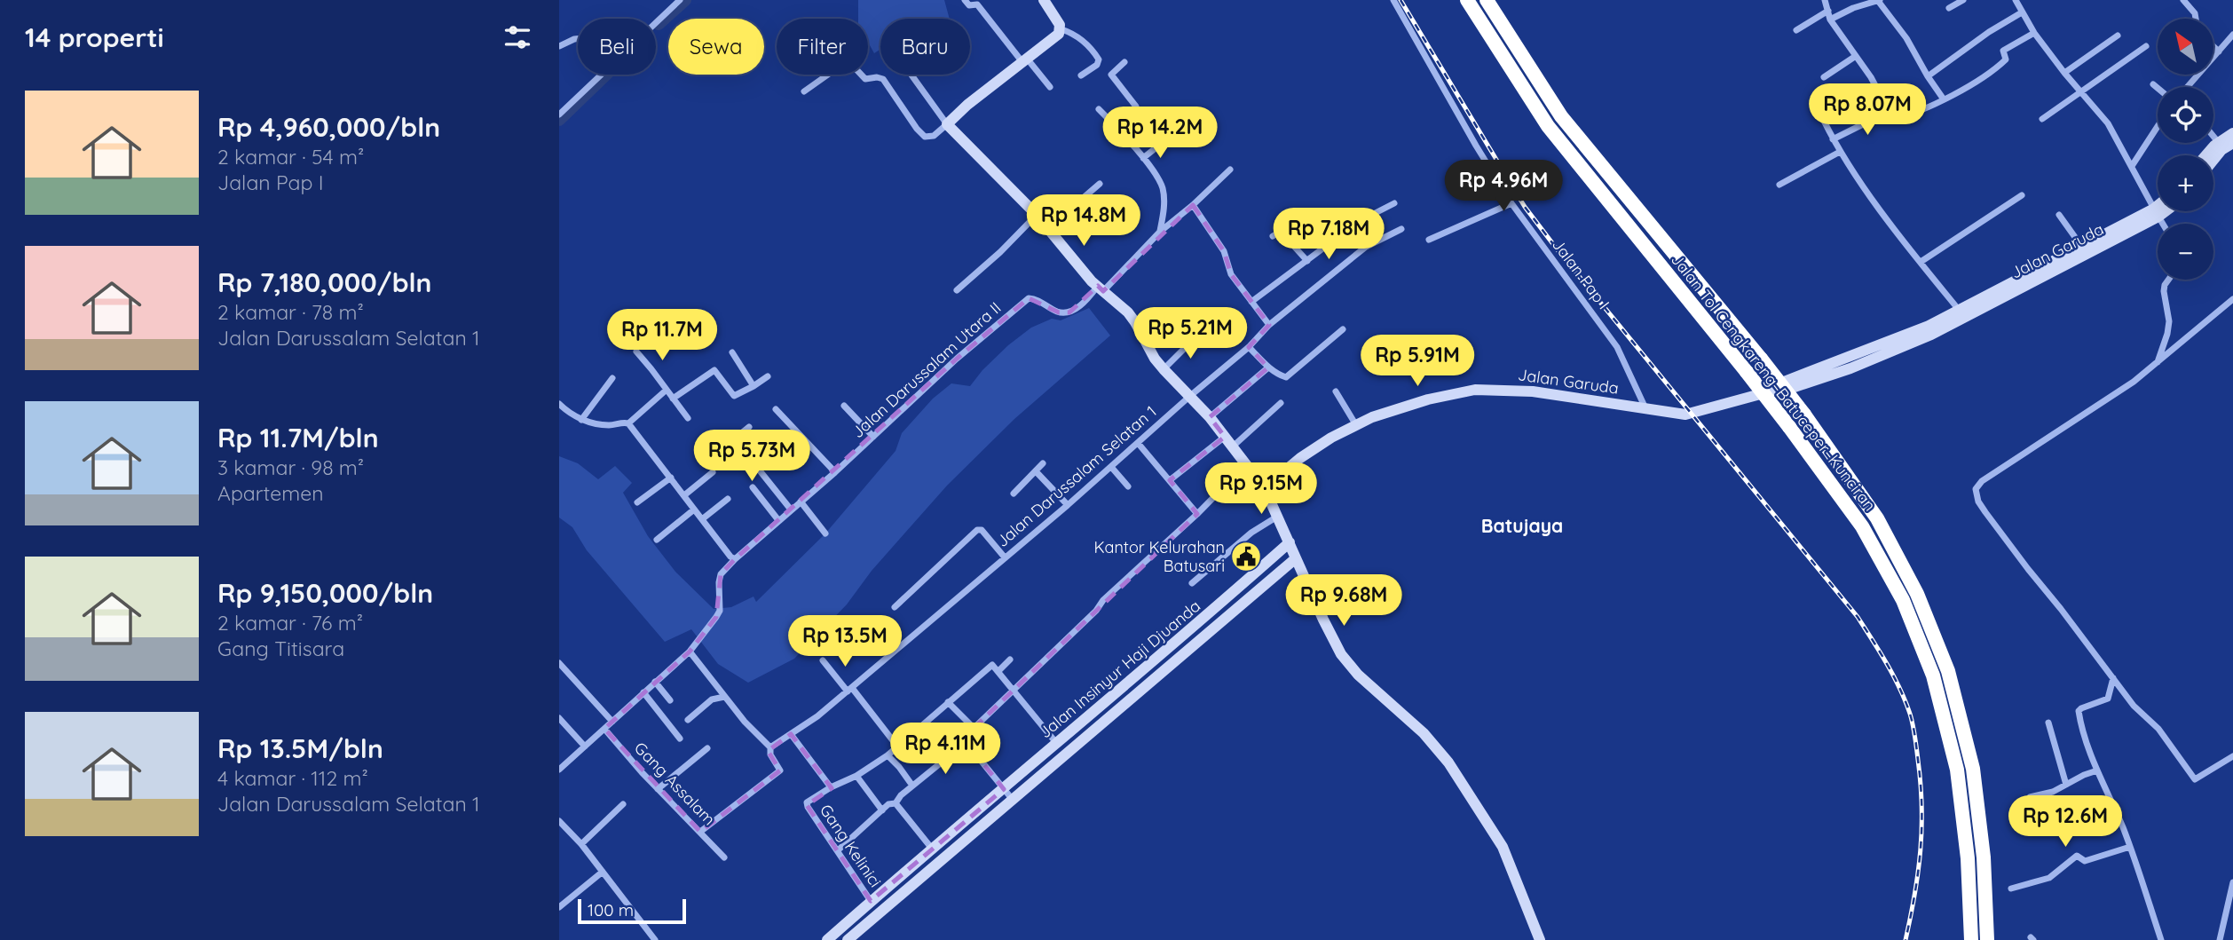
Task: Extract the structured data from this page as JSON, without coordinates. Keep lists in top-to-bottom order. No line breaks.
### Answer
{"streets":{"highway":["Jalan Tol Cengkareng–Batuceper–Kunciran"],"main road":["Jalan Garuda","Jalan Insinyur Haji Djuanda"],"street":["Jalan Pap I","Jalan Darussalam Utara II","Jalan Darussalam Selatan 1","Gang Assalam","Gang Kelinici"]},"crossings":[["Jalan Garuda","Jalan Pap I"],["Jalan Darussalam Utara II","Gang Assalam"],["Jalan Insinyur Haji Djuanda","Gang Kelinici"]],"districts":["Batujaya"],"places":{"public building":["Kantor Kelurahan Batusari"]},"scale_bar":"100 m","north":"top left","page":{"heading":"14 properti","map_buttons":["+","−"],"chip":["Beli","Sewa","Filter","Baru"],"list":[{"name":"Rp 4,960,000/bln","note":"2 kamar · 54 m² · Jalan Pap I"},{"name":"Rp 7,180,000/bln","note":"2 kamar · 78 m² · Jalan Darussalam Selatan 1"},{"name":"Rp 11.7M/bln","note":"3 kamar · 98 m² · Apartemen"},{"name":"Rp 9,150,000/bln","note":"2 kamar · 76 m² · Gang Titisara"},{"name":"Rp 13.5M/bln","note":"4 kamar · 112 m² · Jalan Darussalam Selatan 1"}],"price":["Rp 8.07M","Rp 14.2M","Rp 4.96M","Rp 14.8M","Rp 7.18M","Rp 5.21M","Rp 11.7M","Rp 5.91M","Rp 5.73M","Rp 9.15M","Rp 9.68M","Rp 13.5M","Rp 4.11M","Rp 12.6M"],"scale":"100 m"}}
